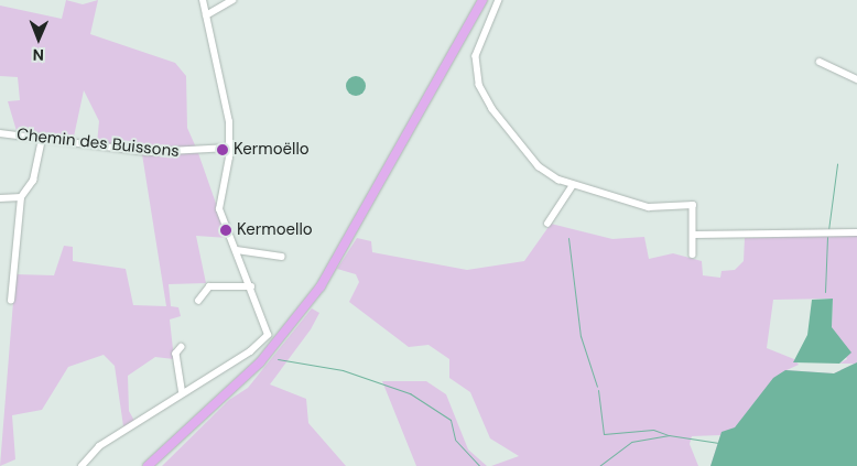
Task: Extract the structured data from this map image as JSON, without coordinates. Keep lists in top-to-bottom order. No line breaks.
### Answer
{"streets":{"street":["Chemin des Buissons"]},"places":["Kermoëllo","Kermoello"],"north":"bottom"}
